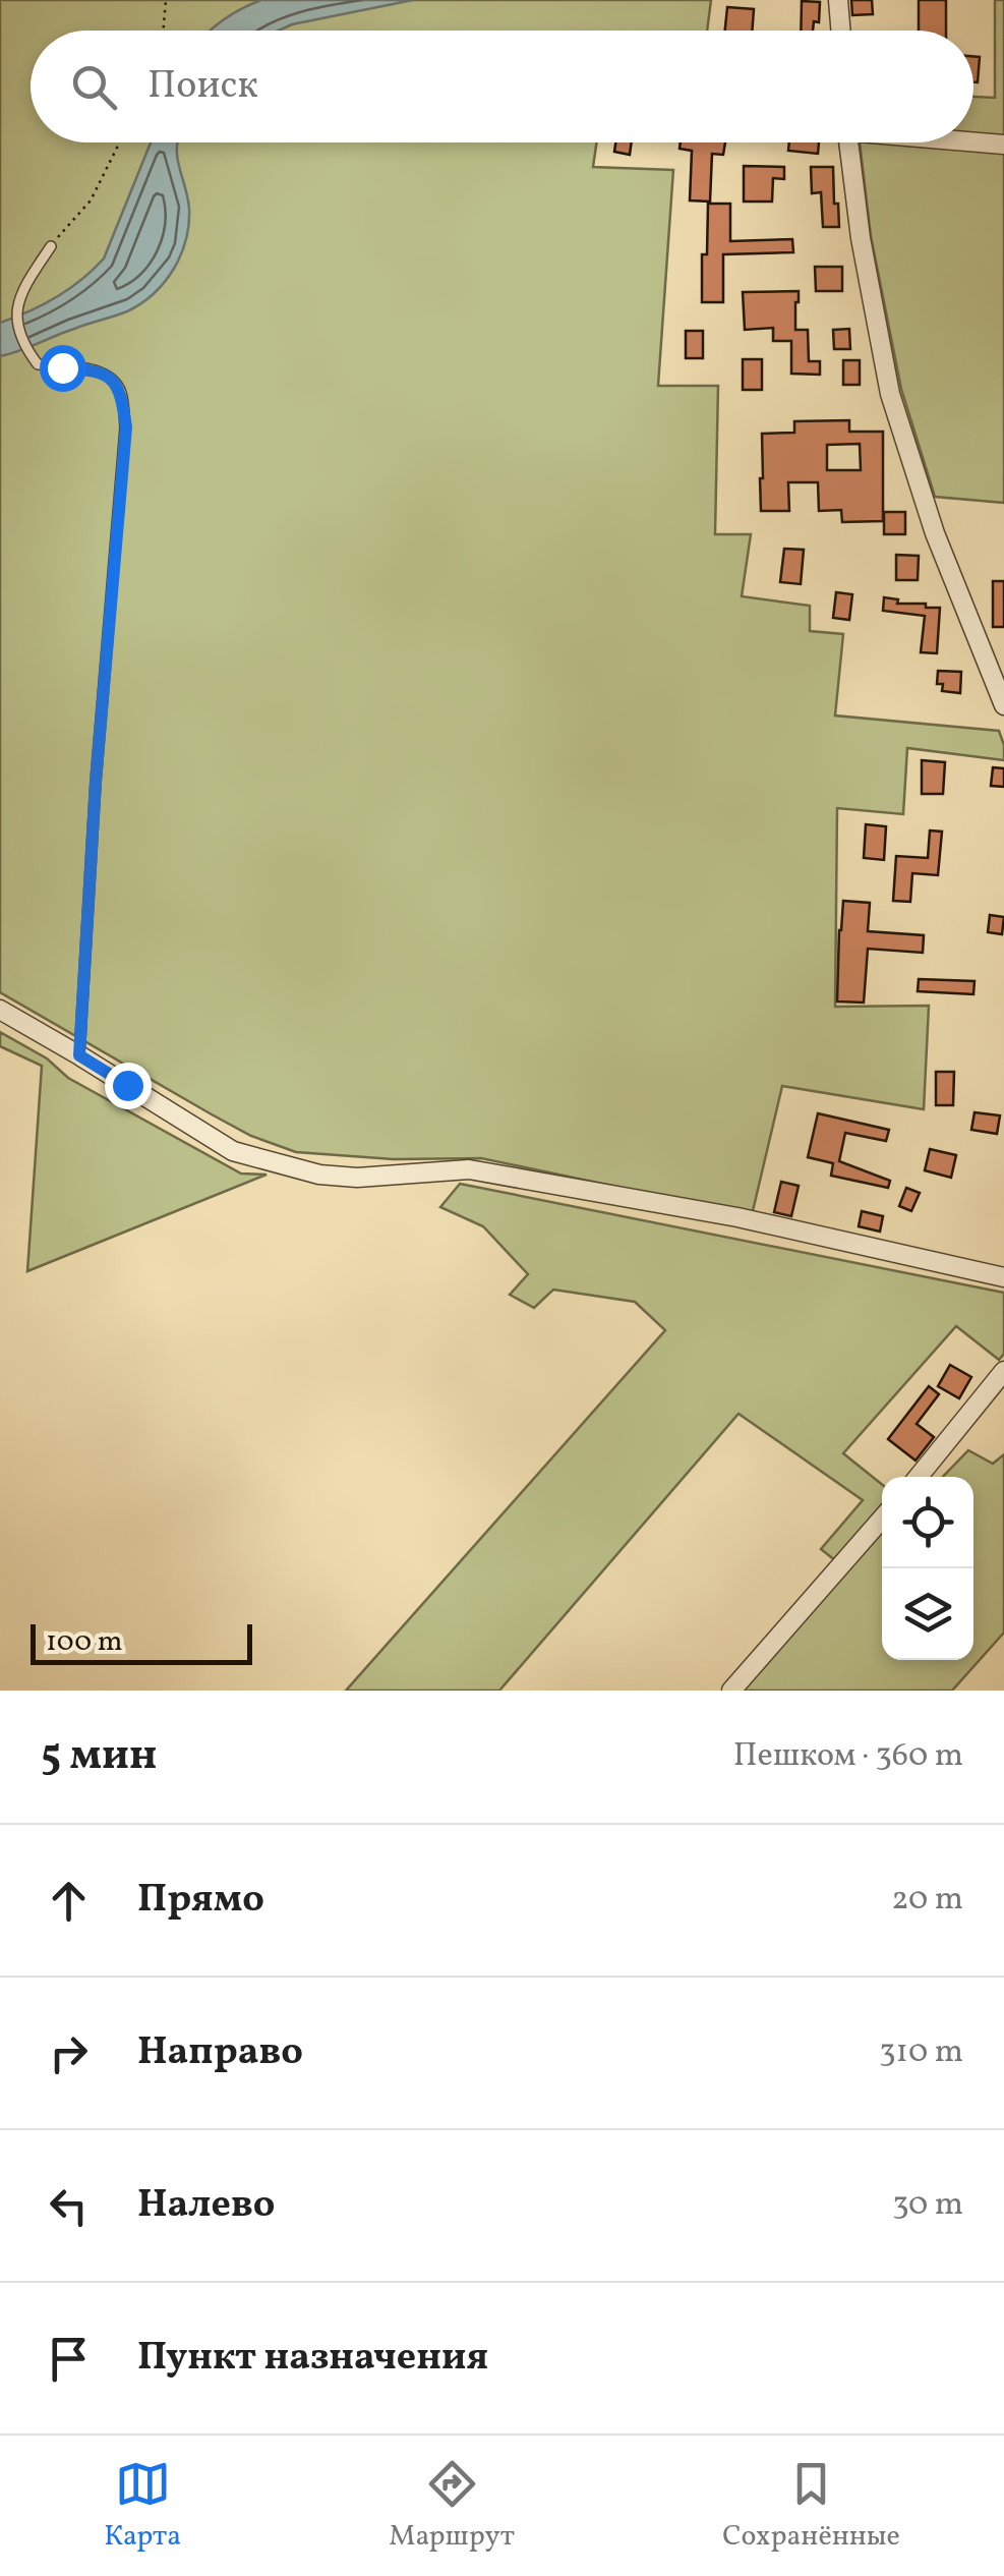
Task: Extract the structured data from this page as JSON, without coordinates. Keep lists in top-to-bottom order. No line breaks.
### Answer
{"scale_bar":"100 m","page":{"search":"Поиск","scale":"100 m","heading":["5 мин","Пешком · 360 m"],"list":[["Прямо","20 m"],["Направо","310 m"],["Налево","30 m"],"Пункт назначения"],"nav":["Карта","Маршрут","Сохранённые"]}}
